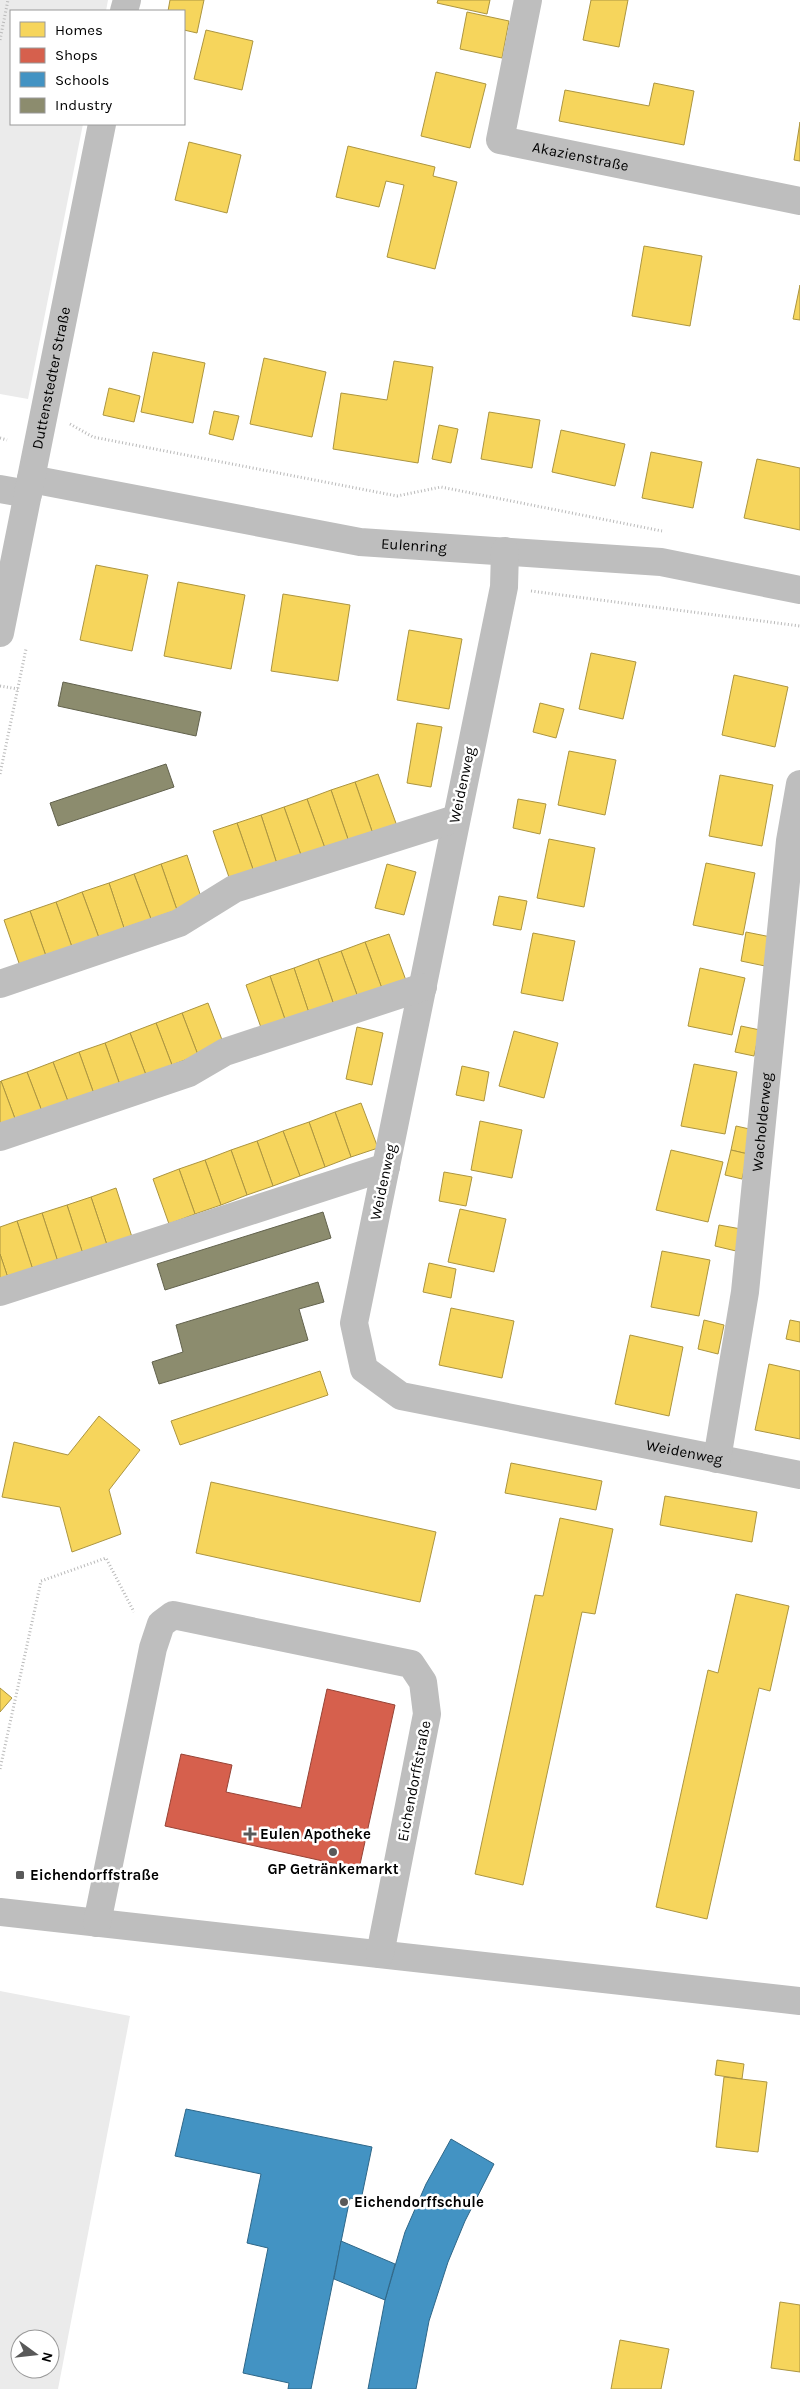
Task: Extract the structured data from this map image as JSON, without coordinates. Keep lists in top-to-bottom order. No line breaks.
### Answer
{"streets":{"street":["Akazienstraße","Duttenstedter Straße","Eulenring","Weidenweg","Wacholderweg","Eichendorffstraße"]},"crossings":[["Duttenstedter Straße","Eulenring"],["Eulenring","Weidenweg"],["Weidenweg","Wacholderweg"]],"places":{"health":["Eulen Apotheke"],"other":["GP Getränkemarkt","Eichendorffschule"],"transit":["Eichendorffstraße"]},"legend":["Homes","Shops","Schools","Industry"],"north":"right"}
